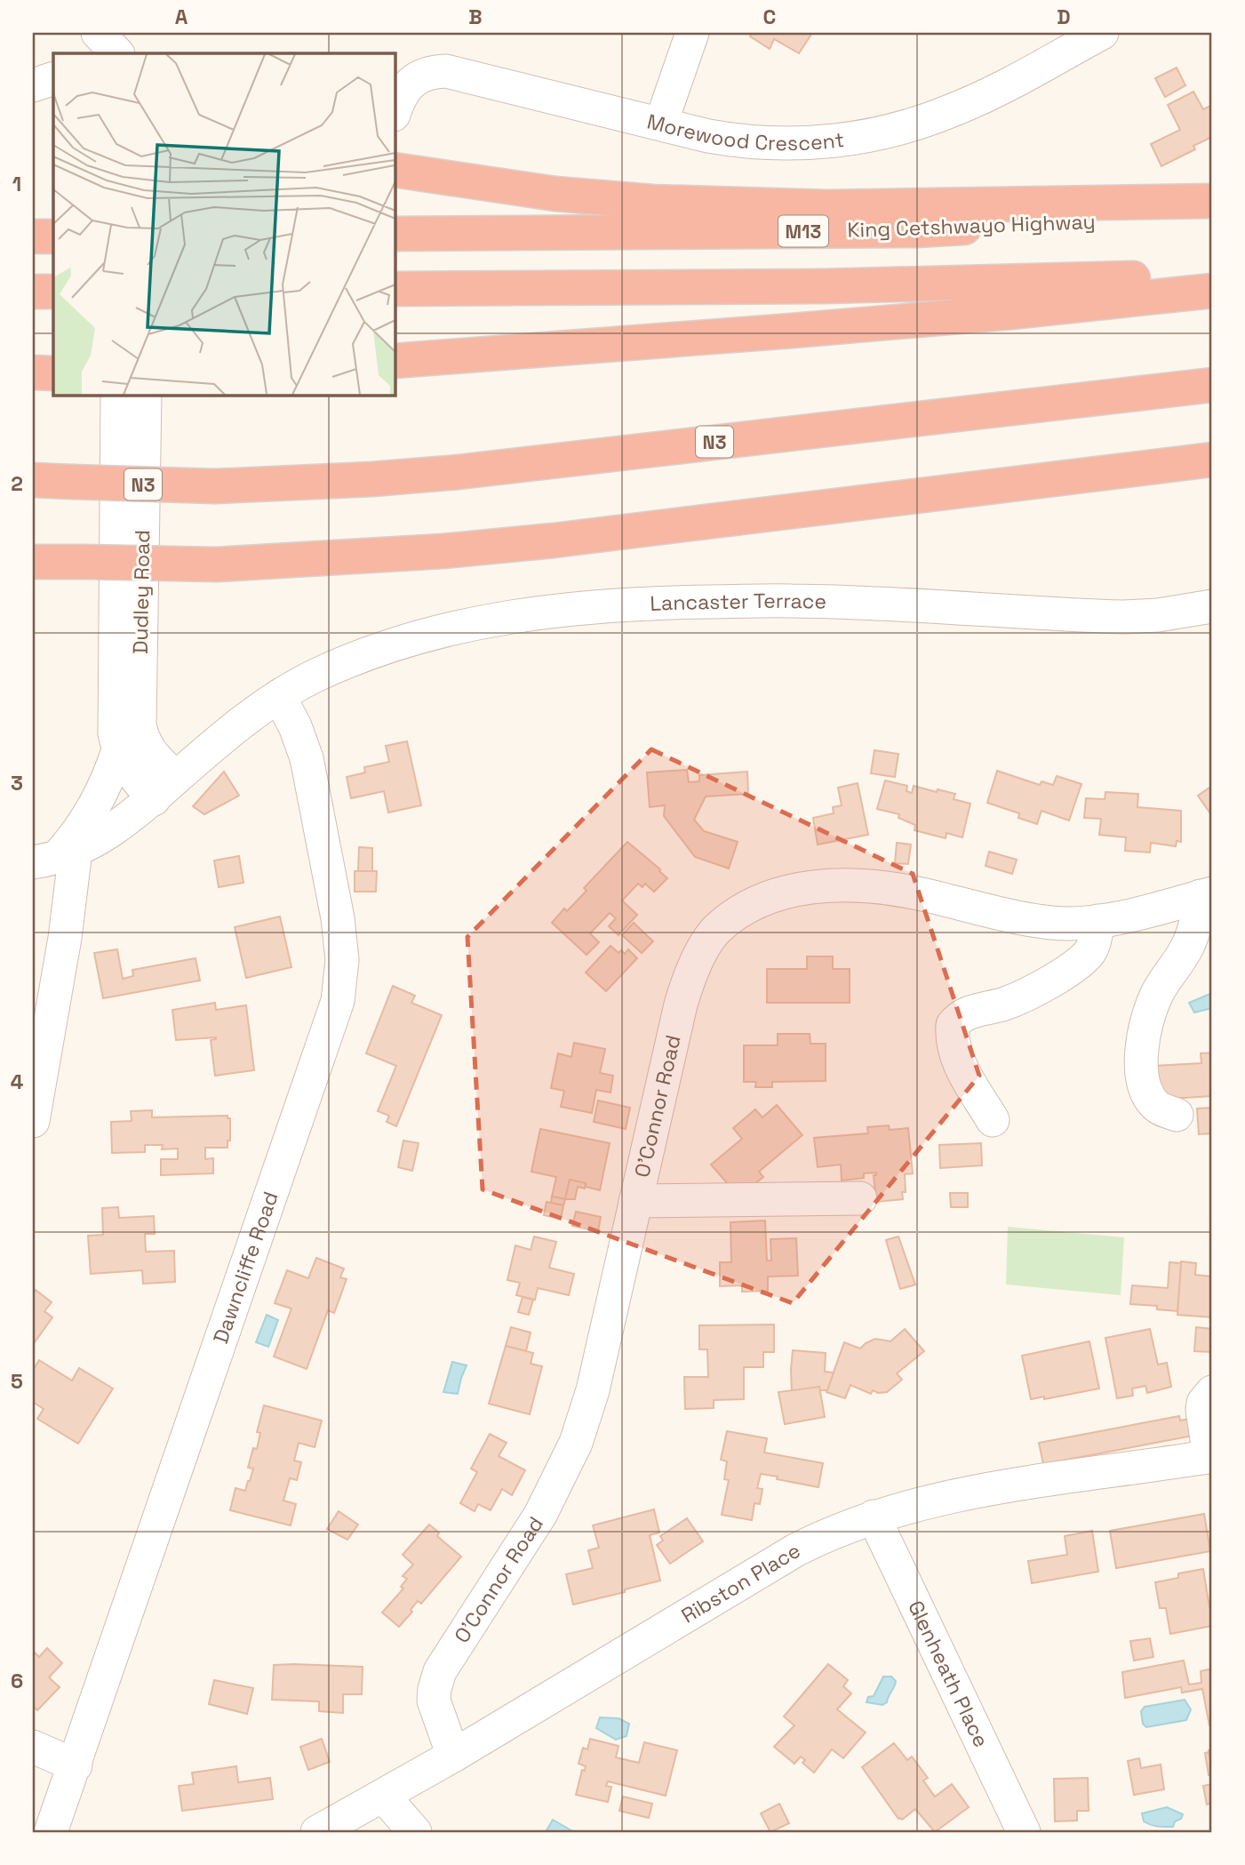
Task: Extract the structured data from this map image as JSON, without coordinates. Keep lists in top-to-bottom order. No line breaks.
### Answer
{"streets":{"highway":["King Cetshwayo Highway","M13","N3"],"street":["Morewood Crescent","Dudley Road","Lancaster Terrace","O'Connor Road","Dawncliffe Road","Ribston Place","Glenheath Place"]},"crossings":[["Dudley Road","Lancaster Terrace"],["Lancaster Terrace","Dawncliffe Road"],["O'Connor Road","Ribston Place"],["Ribston Place","Glenheath Place"]],"grid":{"columns":["A","B","C","D"],"rows":["1","2","3","4","5","6"]}}
